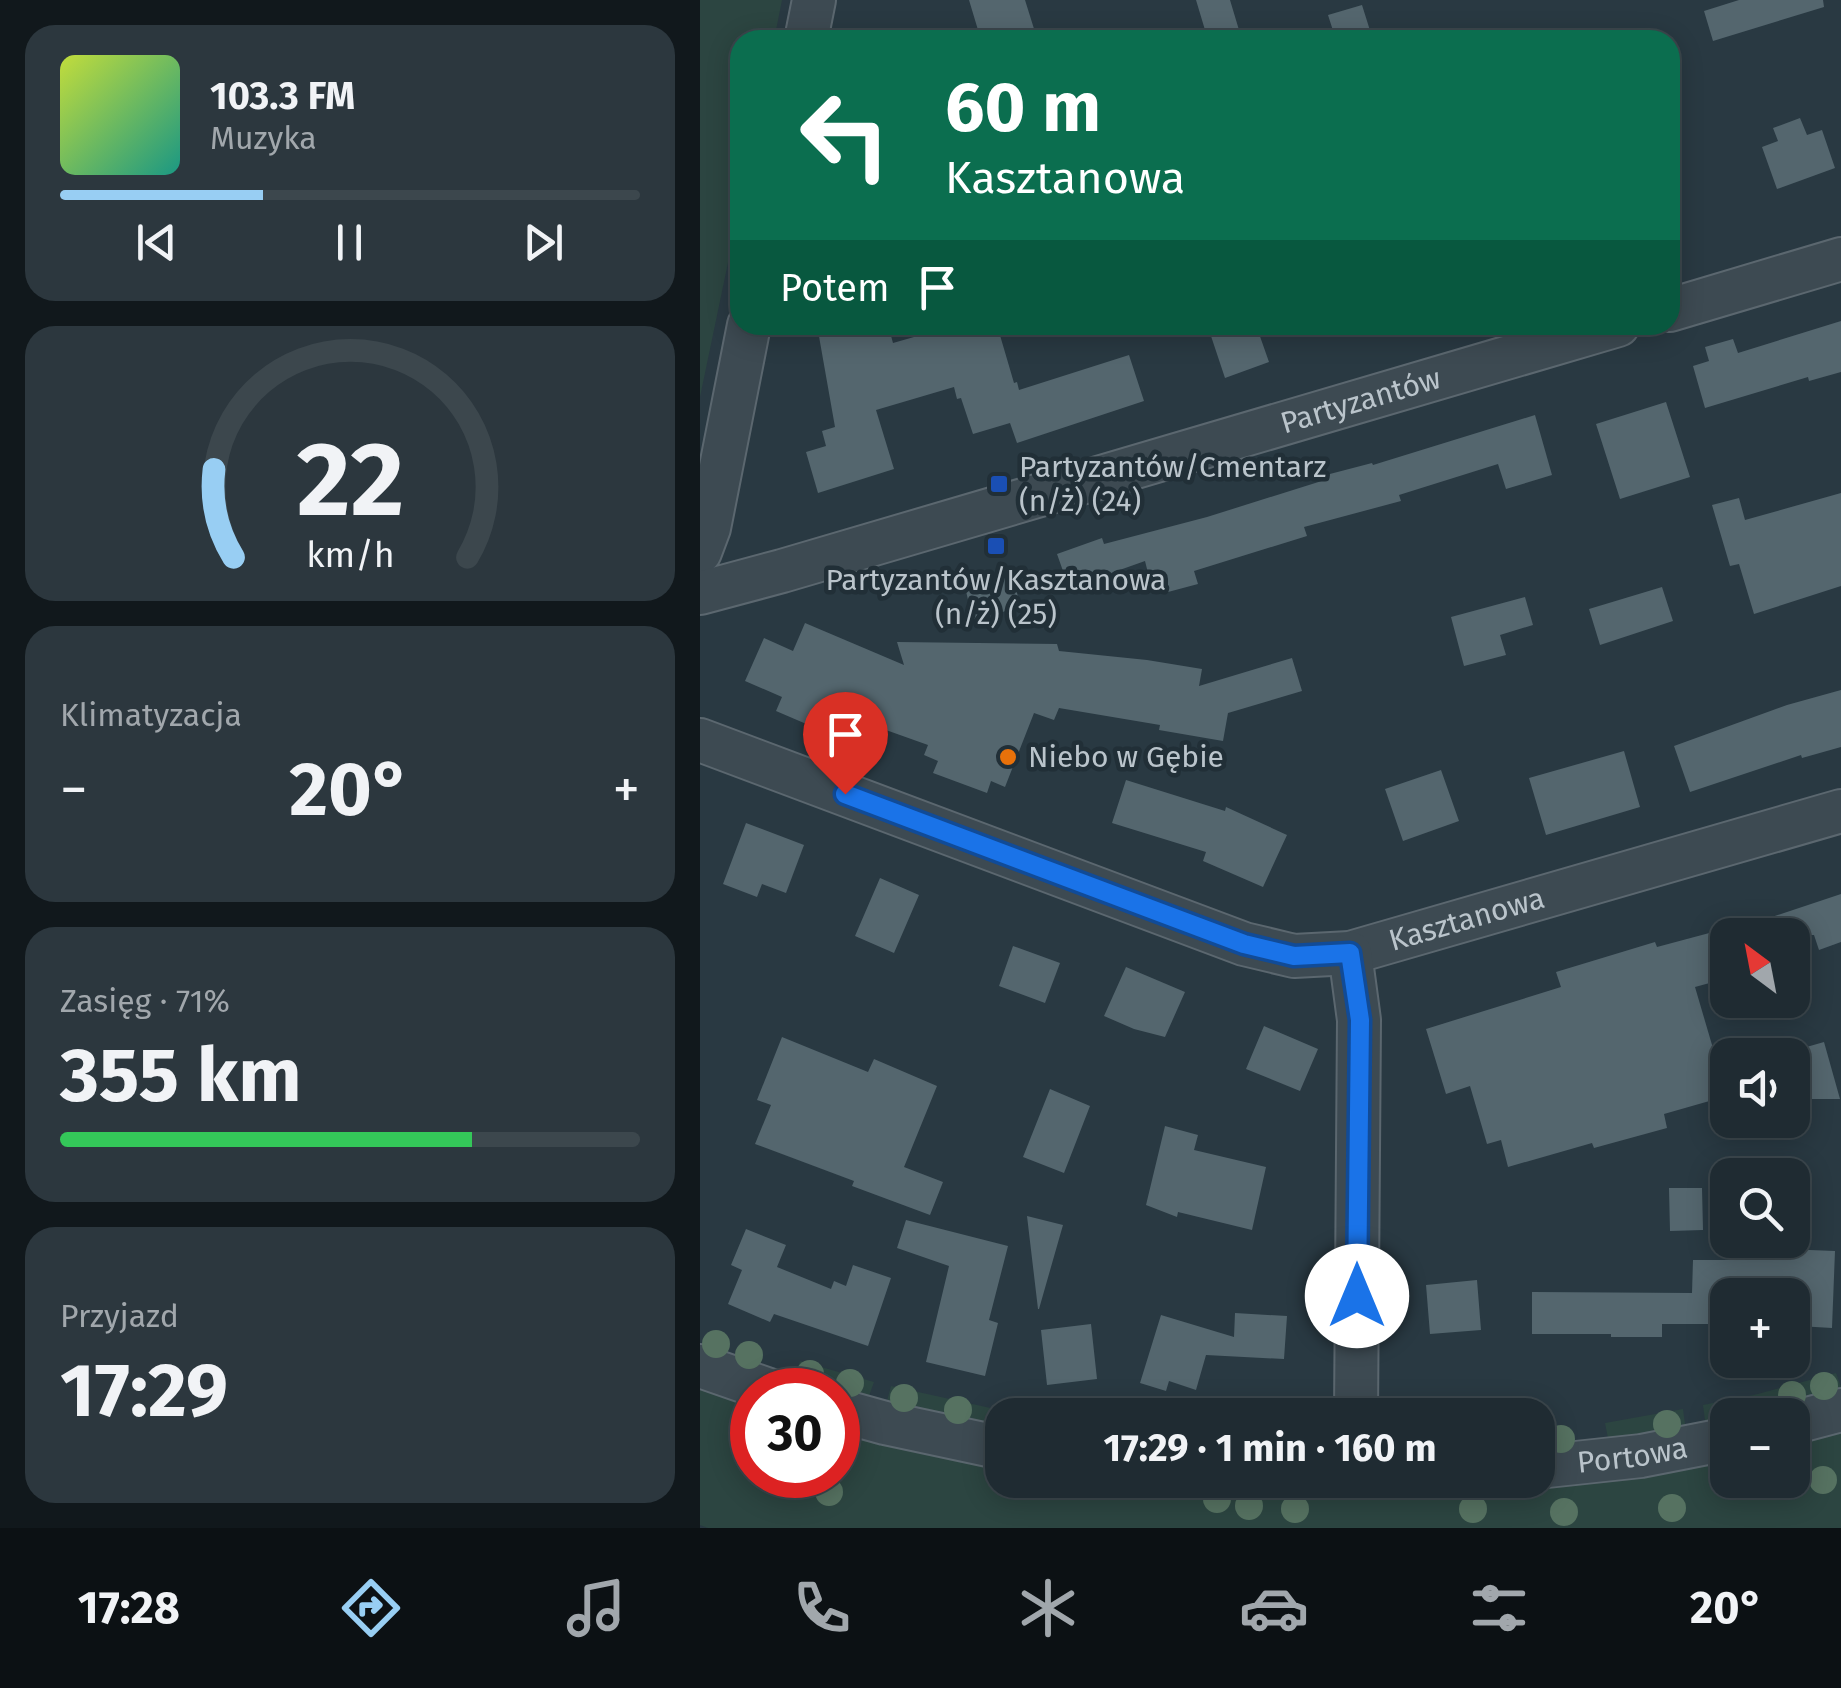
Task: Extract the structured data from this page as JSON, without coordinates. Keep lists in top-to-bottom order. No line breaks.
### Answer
{"streets":{"street":["Partyzantów","Kasztanowa","Portowa"]},"places":{"transit":["Partyzantów/Cmentarz (n/ż) (24)","Partyzantów/Kasztanowa (n/ż) (25)"],"other":["Niebo w Gębie"]},"north":"top left","page":{"turn":["60 m","Kasztanowa"],"song":["103.3 FM","Muzyka"],"then":"Potem","tile":["Klimatyzacja",["Zasięg · 71%","355 km"],["Przyjazd","17:29"]],"heat":["−","20°","+"],"map_buttons":["+","−"],"limit":"30","trip":"17:29 · 1 min · 160 m","tabs":["17:28","20°"],"gauge":["22","km/h"]}}
